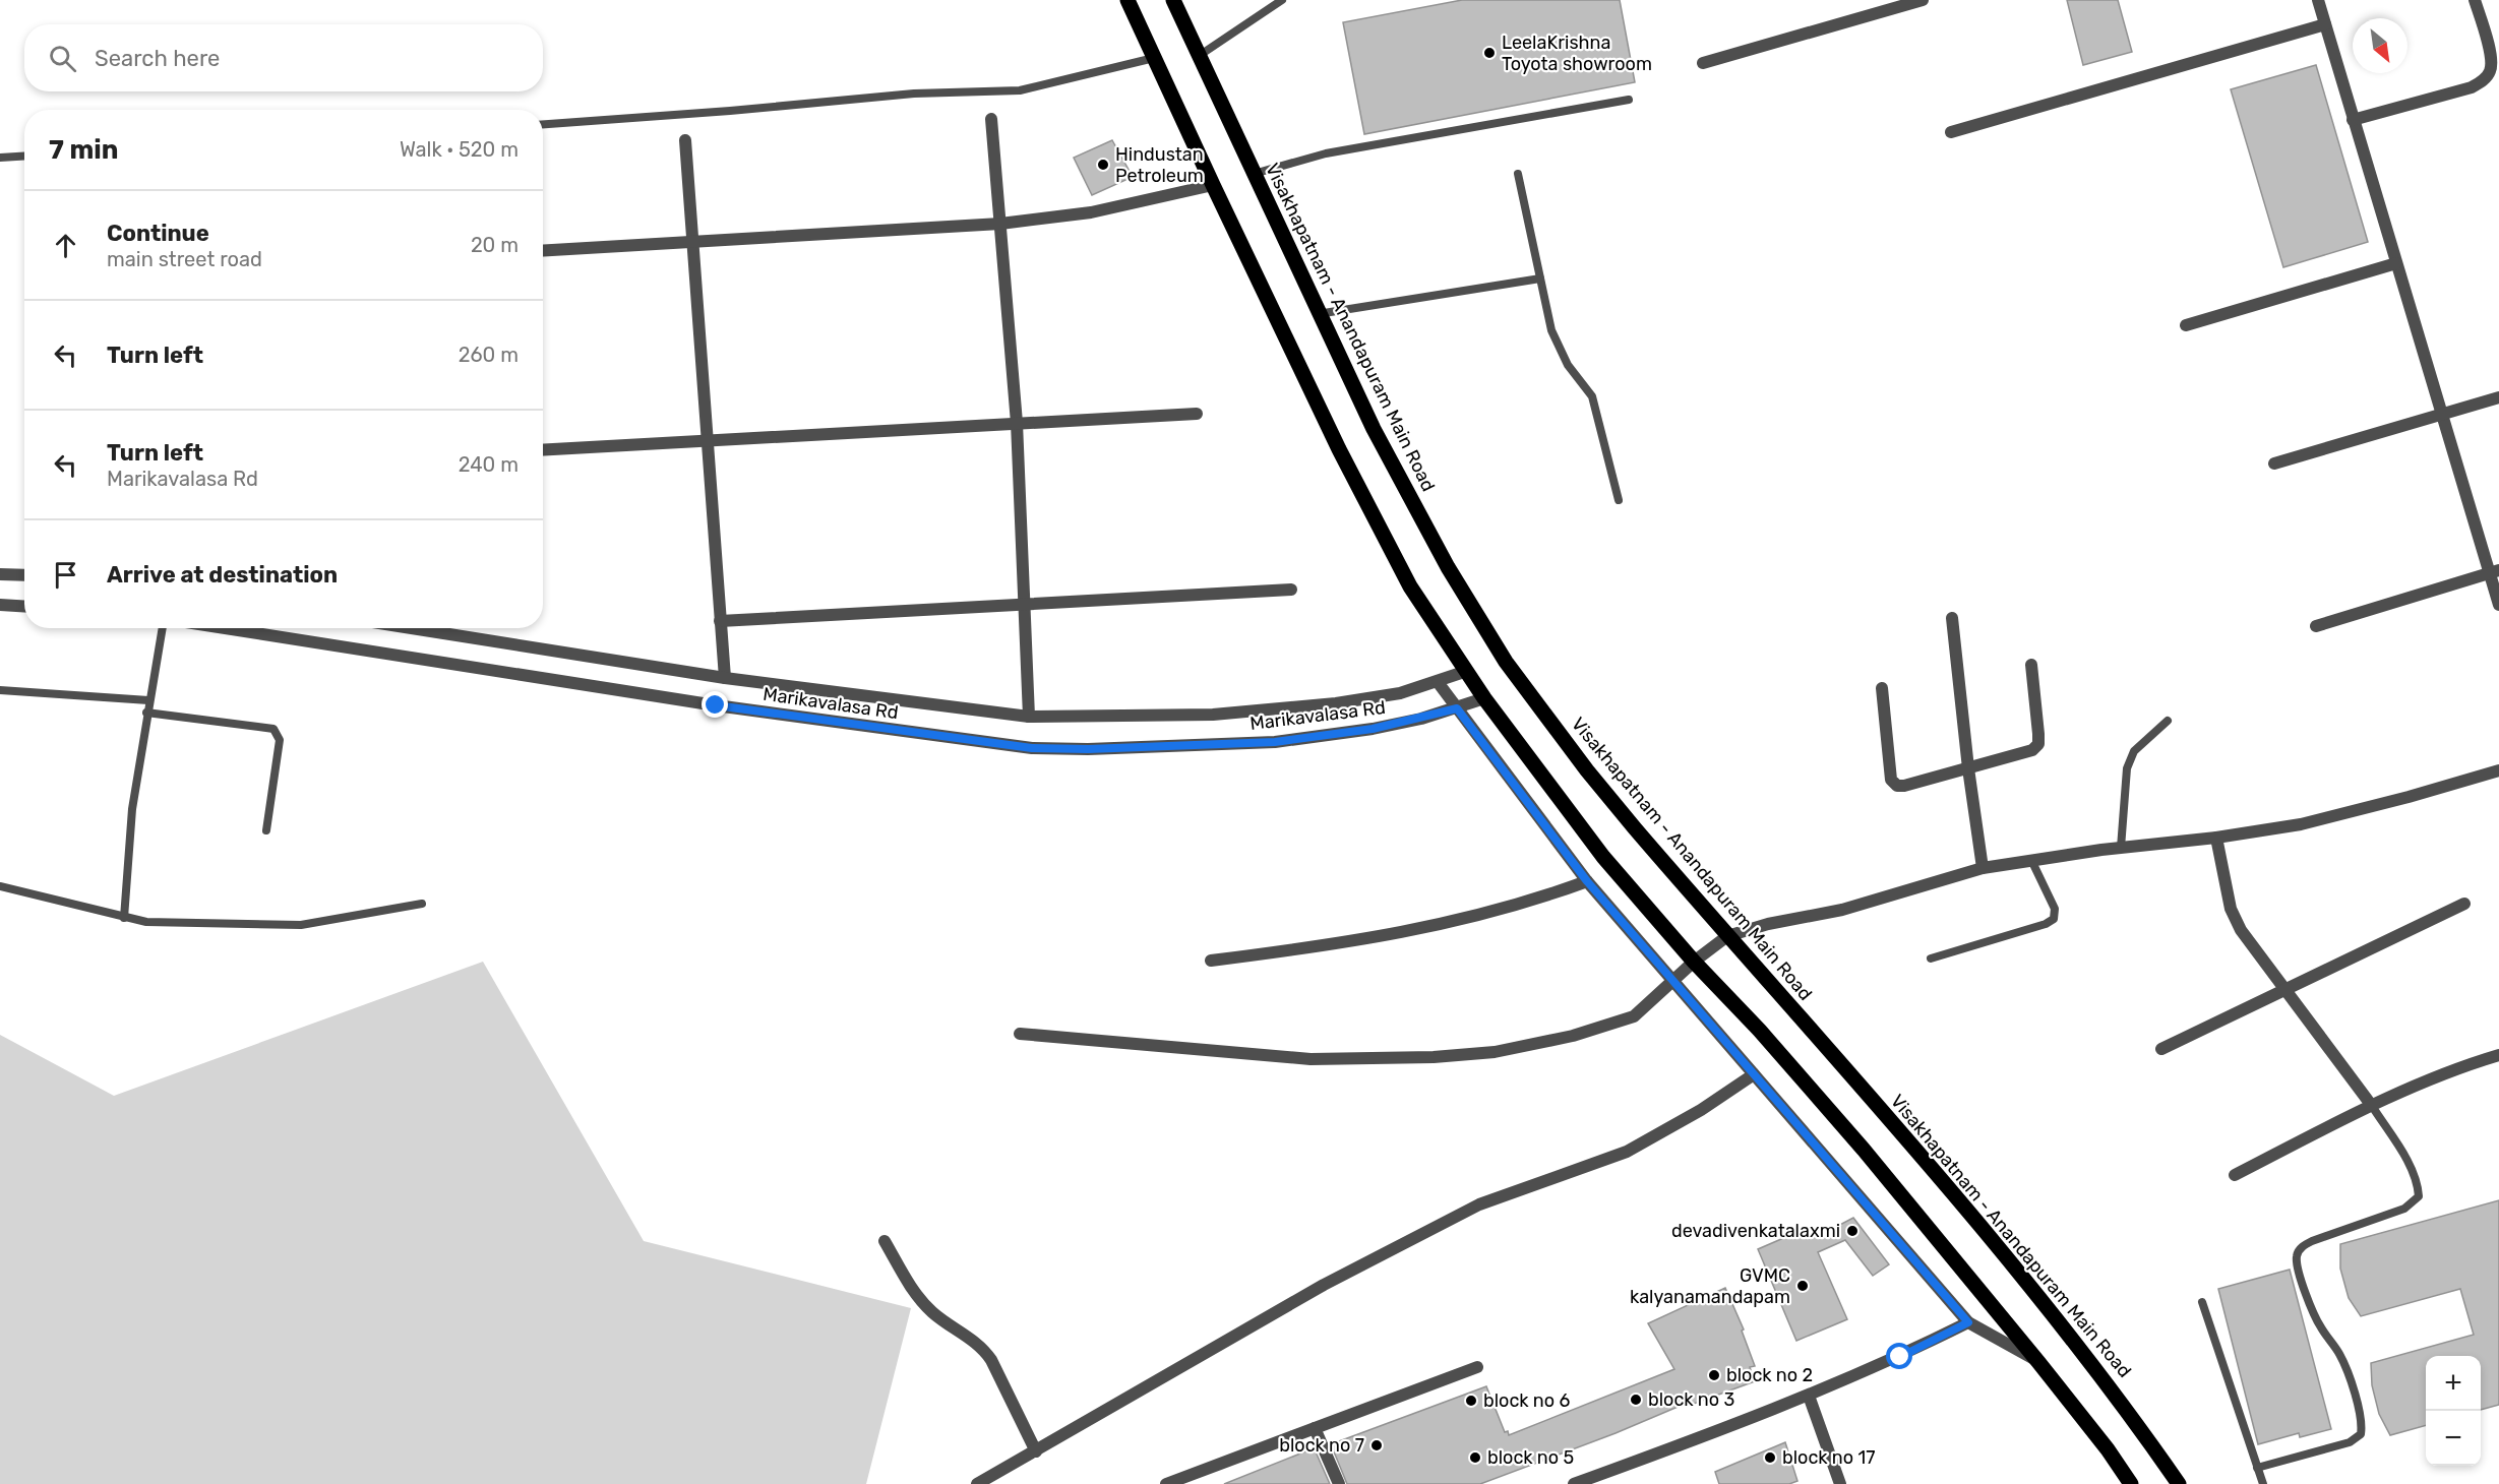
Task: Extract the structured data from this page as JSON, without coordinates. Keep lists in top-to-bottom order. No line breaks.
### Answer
{"streets":{"main road":["Visakhapatnam - Anandapuram Main Road"],"street":["Marikavalasa Rd"]},"places":["LeelaKrishna Toyota showroom","Hindustan Petroleum","devadivenkatalaxmi","GVMC kalyanamandapam","block no 2","block no 3","block no 6","block no 7","block no 5","block no 17"],"north":"bottom right","page":{"search":"Search here","heading":["7 min","Walk · 520 m"],"list":[["Continue","main street road","20 m"],["Turn left","260 m"],["Turn left","Marikavalasa Rd","240 m"],"Arrive at destination"],"map_buttons":["+","−"]}}
